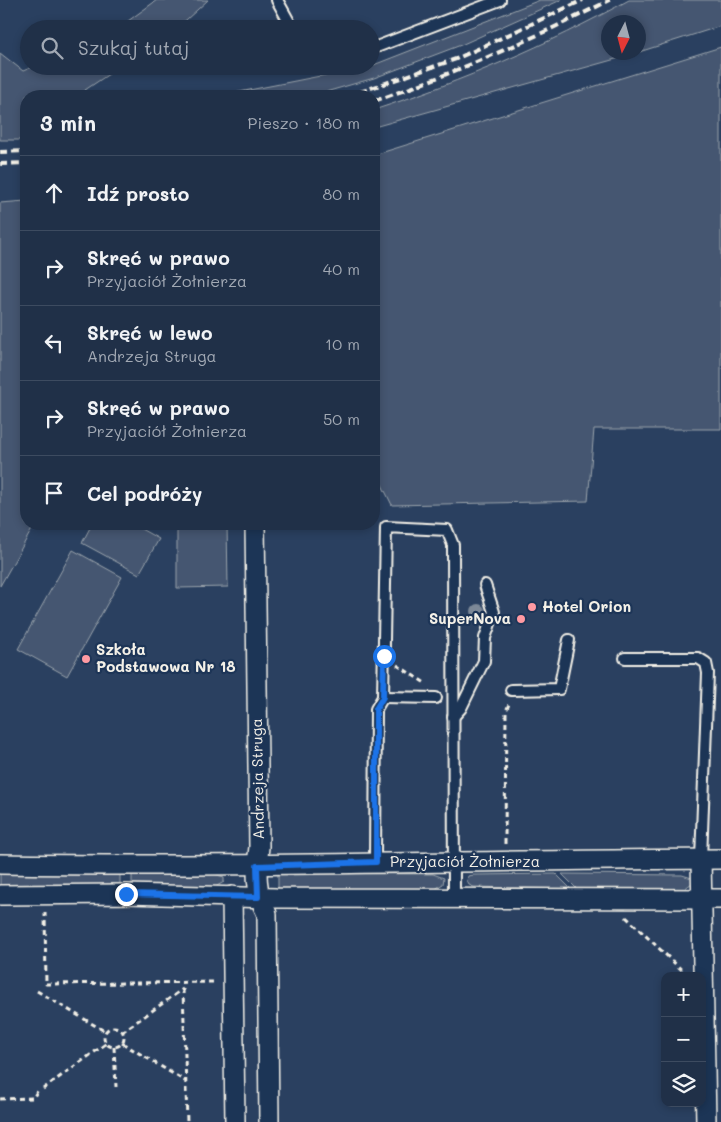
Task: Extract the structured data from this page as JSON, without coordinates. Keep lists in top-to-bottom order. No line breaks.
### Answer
{"streets":{"street":["Andrzeja Struga","Przyjaciół Żołnierza"]},"crossings":[["Andrzeja Struga","Przyjaciół Żołnierza"]],"places":["Hotel Orion","SuperNova","Szkoła Podstawowa Nr 18"],"north":"bottom","page":{"search":"Szukaj tutaj","heading":["3 min","Pieszo · 180 m"],"list":[["Idź prosto","80 m"],["Skręć w prawo","Przyjaciół Żołnierza","40 m"],["Skręć w lewo","Andrzeja Struga","10 m"],["Skręć w prawo","Przyjaciół Żołnierza","50 m"],"Cel podróży"],"map_buttons":["+","−"]}}
